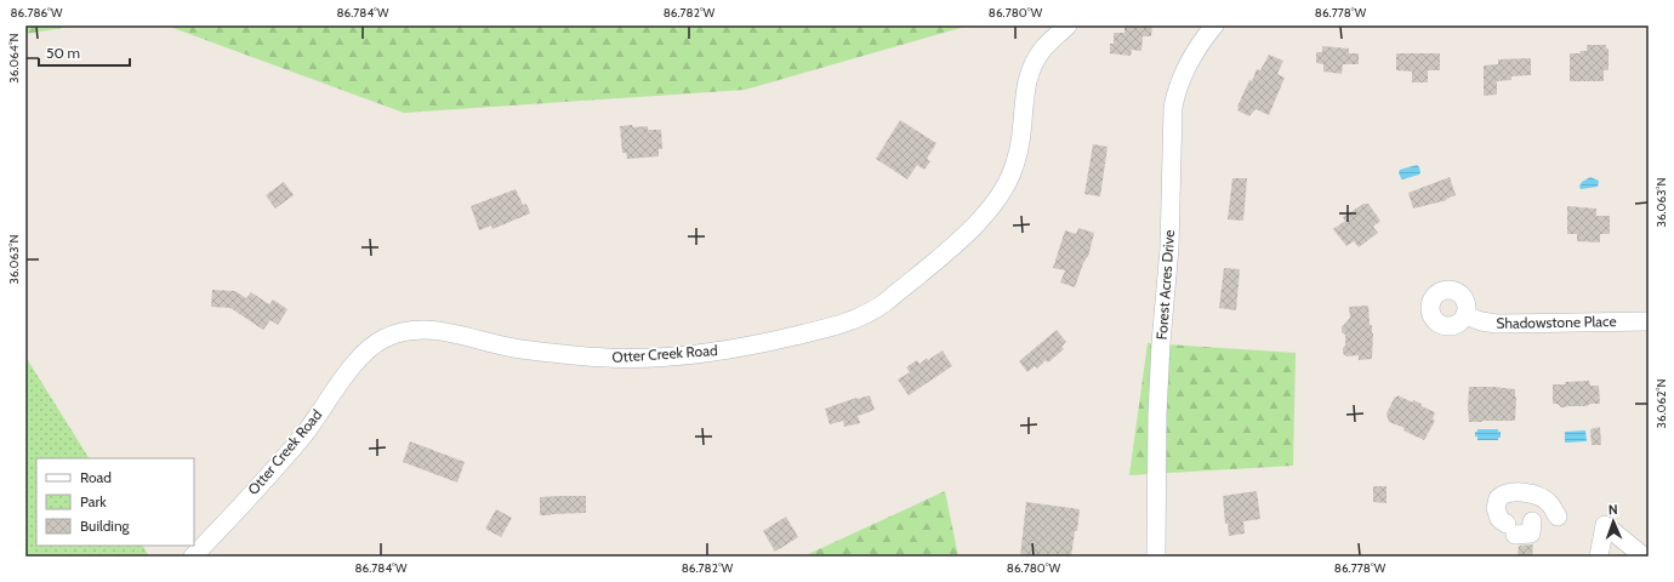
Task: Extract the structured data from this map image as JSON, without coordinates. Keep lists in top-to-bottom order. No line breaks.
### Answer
{"streets":{"street":["Forest Acres Drive","Shadowstone Place","Otter Creek Road"]},"legend":["Road","Park","Building"],"scale_bar":"50 m","north":"top","coordinates":["86.786°W","86.784°W","86.782°W","86.780°W","86.778°W","36.064°N","36.063°N","36.062°N"]}
